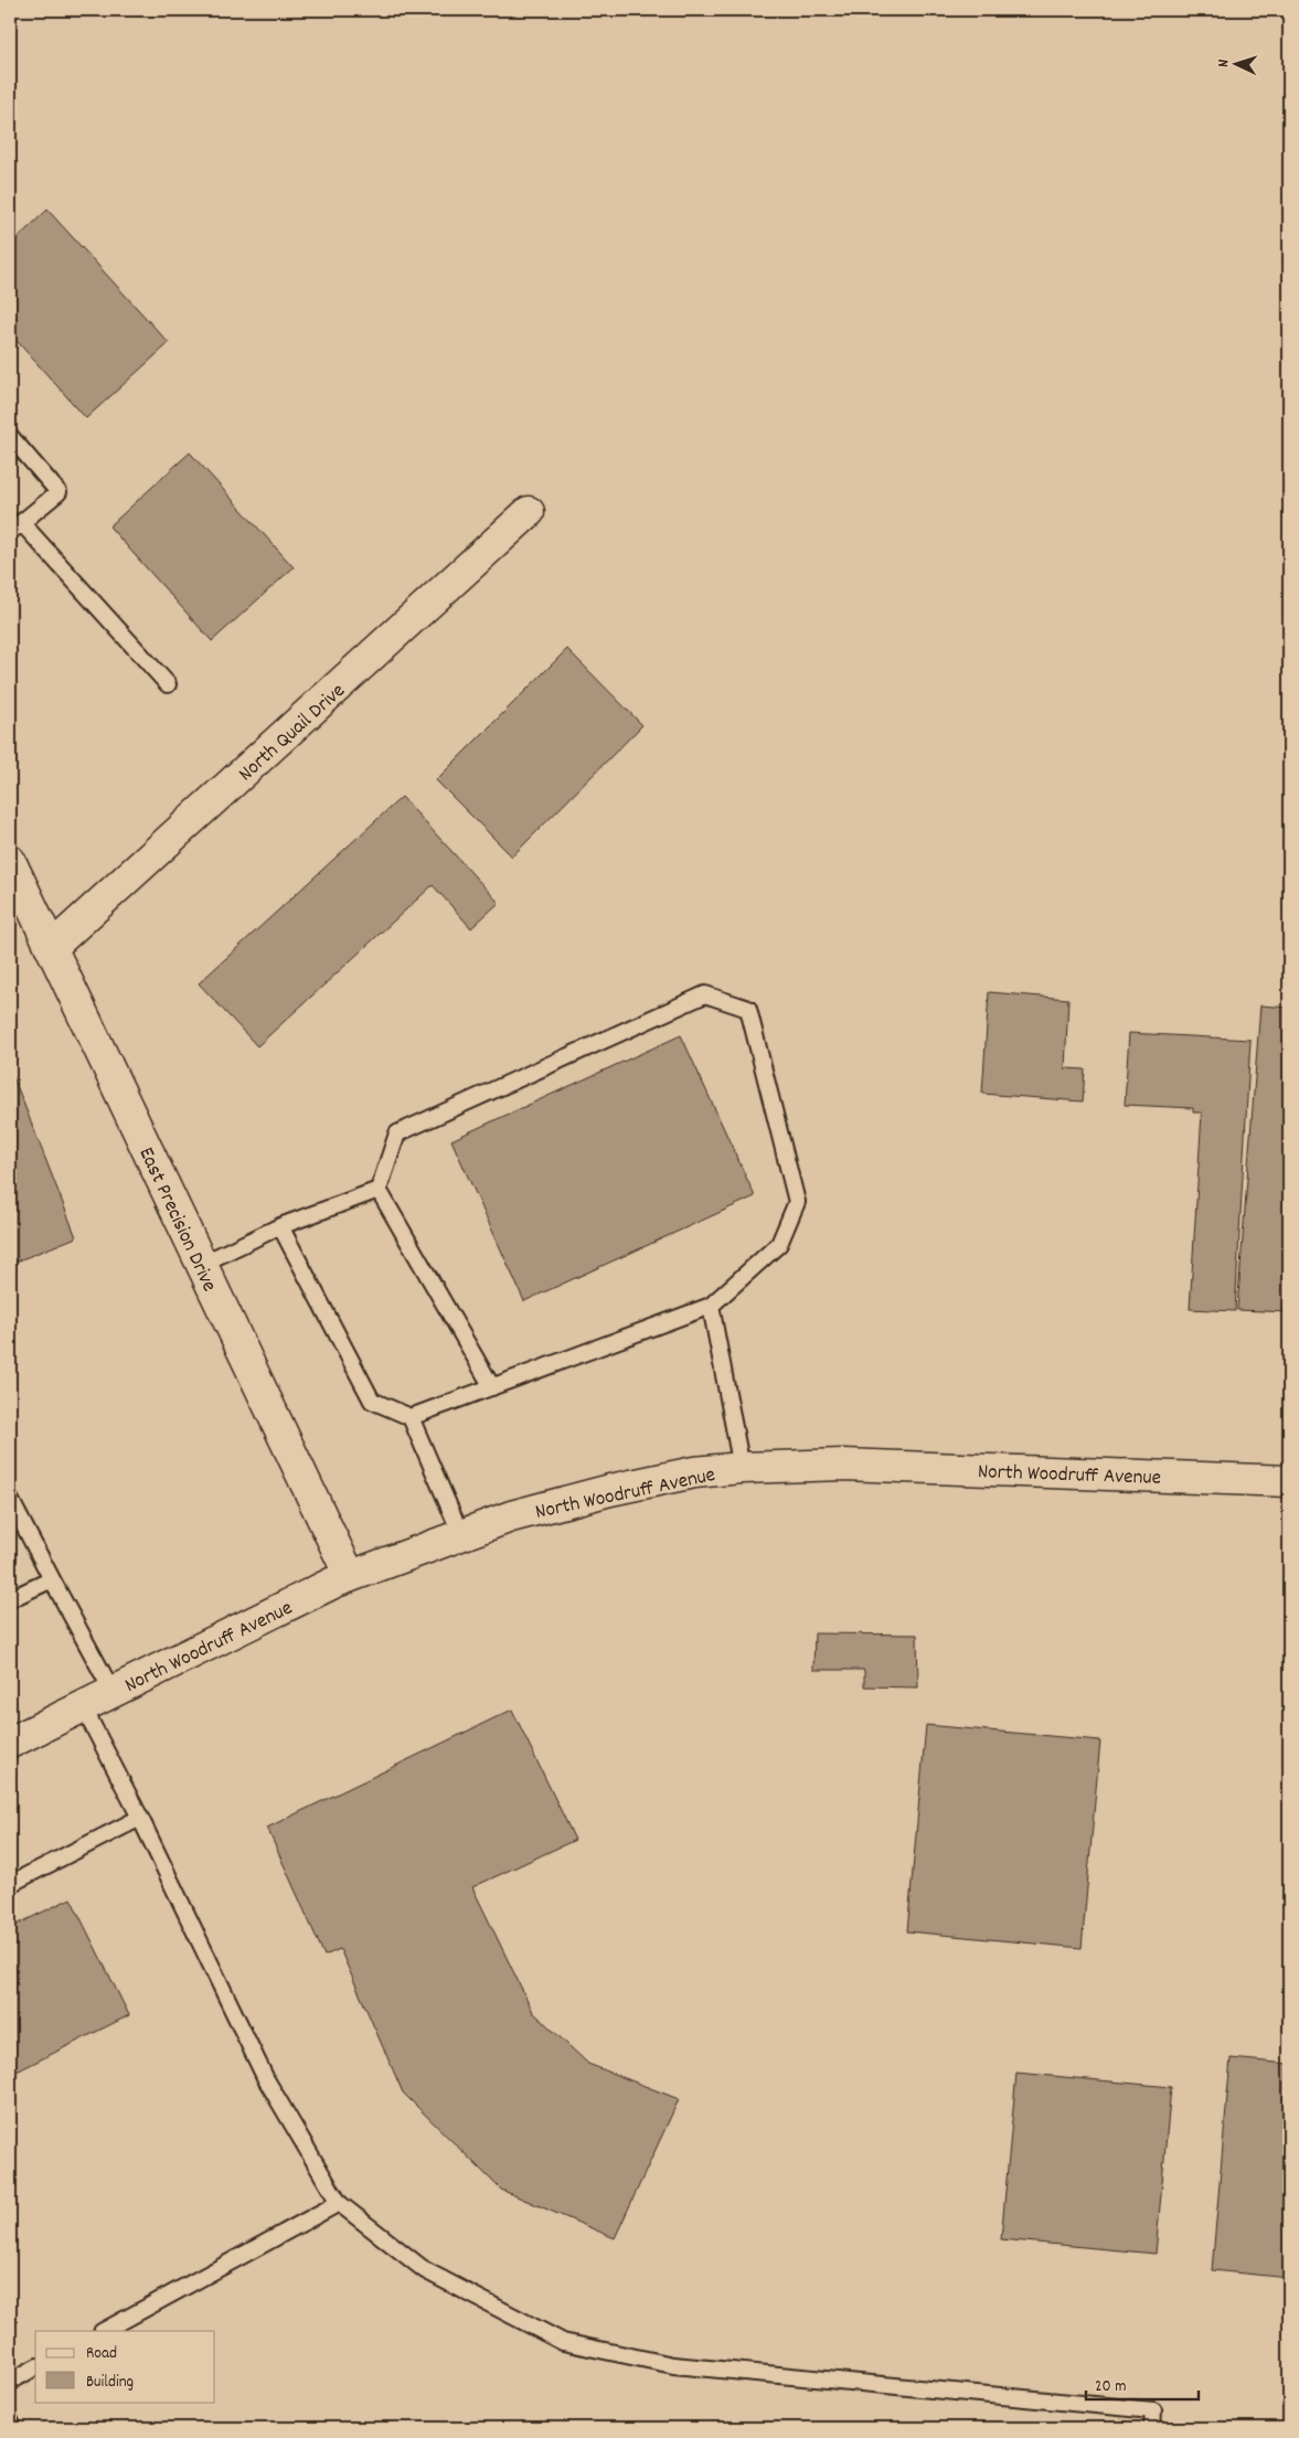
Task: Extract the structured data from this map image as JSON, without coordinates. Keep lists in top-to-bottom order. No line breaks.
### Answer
{"streets":{"street":["North Quail Drive","East Precision Drive","North Woodruff Avenue"]},"crossings":[["North Quail Drive","East Precision Drive"],["East Precision Drive","North Woodruff Avenue"]],"legend":["Road","Building"],"scale_bar":"20 m","north":"left"}
